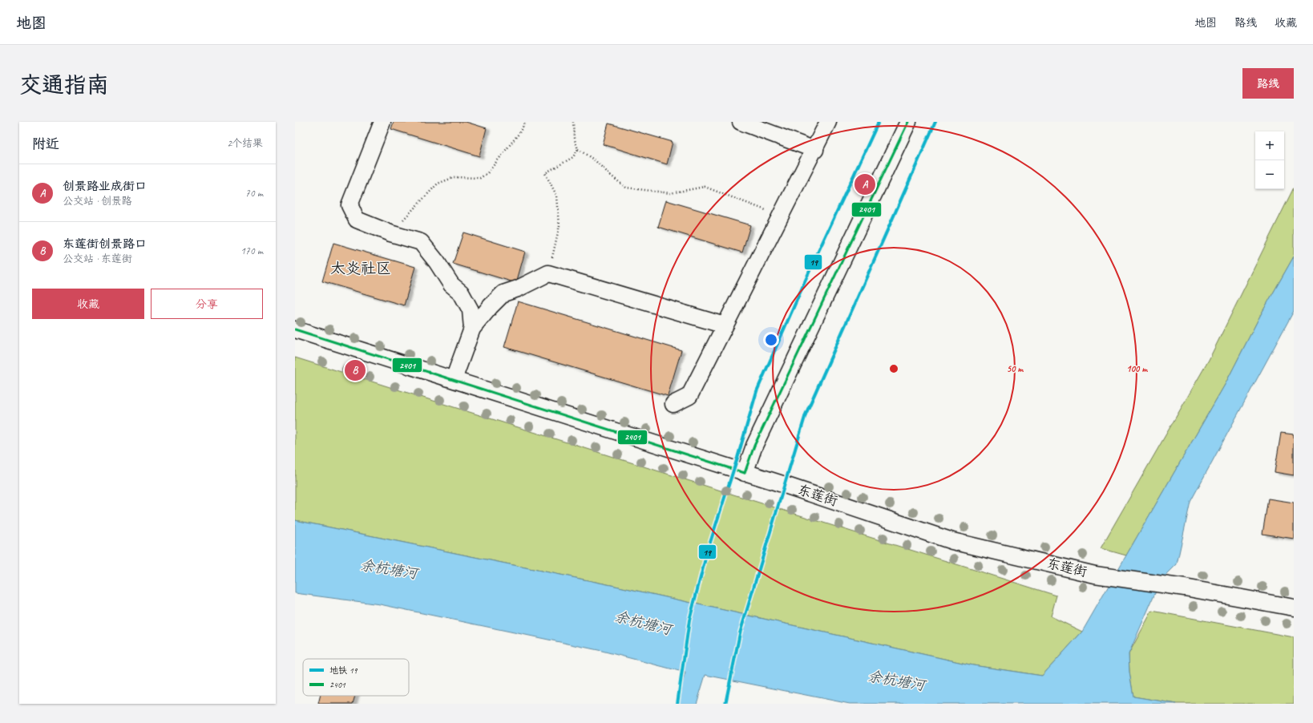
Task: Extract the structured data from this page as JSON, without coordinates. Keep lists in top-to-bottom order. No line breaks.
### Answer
{"streets":{"street":["东莲街"]},"districts":["太炎社区"],"water":["余杭塘河"],"lines":["metro line 19","transit line 2401"],"legend":["地铁 19","2401"],"page":{"header":"地图","nav":["地图","路线","收藏"],"buttons":["路线",["收藏","分享"]],"title":"交通指南","heading":["附近","2个结果"],"map_buttons":["+","−"],"list":[{"mark":"A","name":"创景路业成街口","note":"公交站 · 创景路","value":"70 m"},{"mark":"B","name":"东莲街创景路口","note":"公交站 · 东莲街","value":"170 m"}],"pins":["A","B"]},"rings":["50 m","100 m"]}
